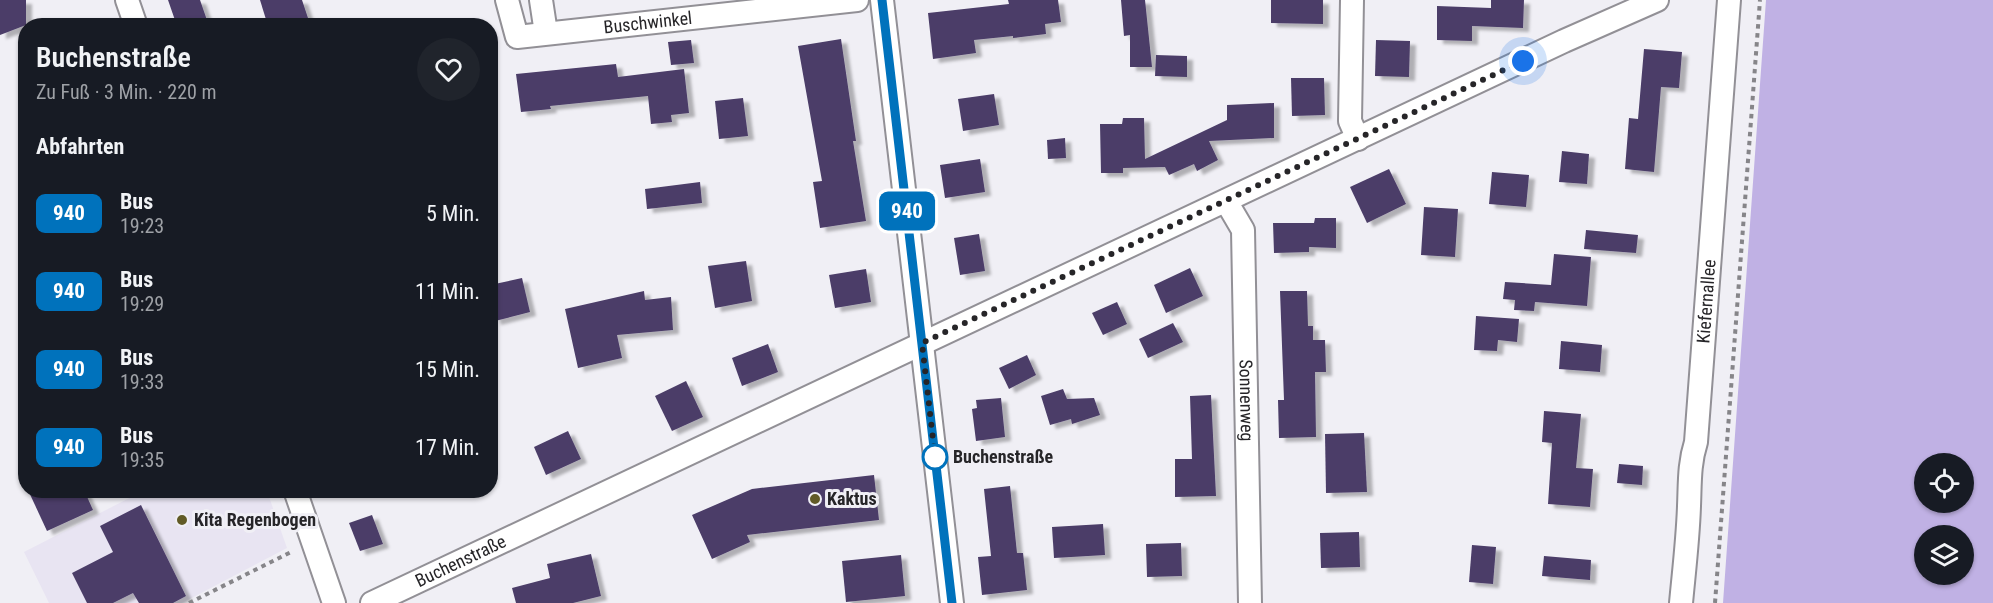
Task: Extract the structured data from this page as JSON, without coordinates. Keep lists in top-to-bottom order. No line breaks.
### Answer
{"streets":{"street":["Buschwinkel","Kiefernallee","Sonnenweg","Buchenstraße"]},"crossings":[["Sonnenweg","Buchenstraße"]],"places":["Buchenstraße","Kaktus","Kita Regenbogen"],"lines":["bus line 940"],"page":{"on_map":"940","heading":[["Buchenstraße","Zu Fuß · 3 Min. · 220 m"],"Abfahrten"],"list":[{"mark":"940","name":"Bus","note":"19:23","value":"5 Min."},{"mark":"940","name":"Bus","note":"19:29","value":"11 Min."},{"mark":"940","name":"Bus","note":"19:33","value":"15 Min."},{"mark":"940","name":"Bus","note":"19:35","value":"17 Min."}]}}
